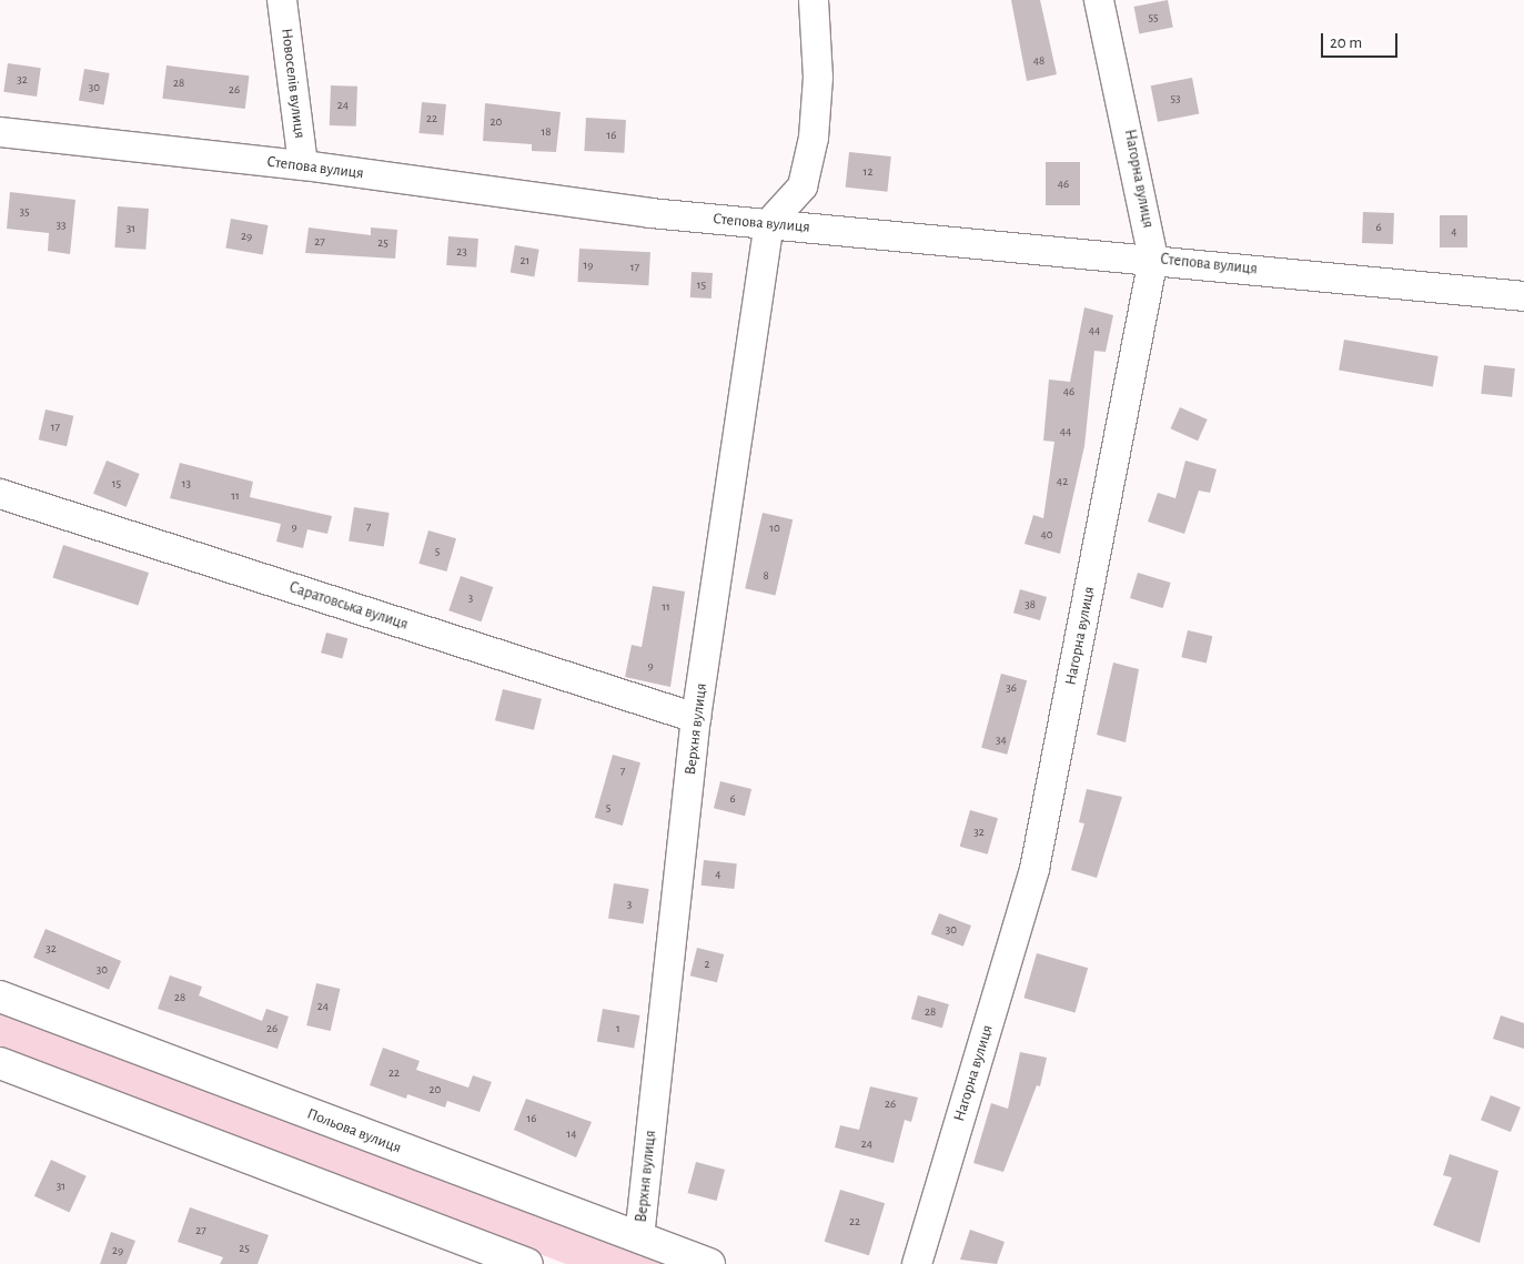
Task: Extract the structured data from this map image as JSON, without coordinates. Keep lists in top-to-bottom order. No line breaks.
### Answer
{"streets":{"main road":["Польова вулиця"],"street":["Новоселів вулиця","Степова вулиця","Нагорна вулиця","Саратовська вулиця","Верхня вулиця"]},"crossings":[["Новоселів вулиця","Степова вулиця"],["Степова вулиця","Нагорна вулиця"],["Степова вулиця","Верхня вулиця"],["Саратовська вулиця","Верхня вулиця"],["Верхня вулиця","Польова вулиця"]],"house_numbers":["55","48","32","28","30","26","53","24","22","20","18","16","12","46","35","33","6","31","4","29","27","25","23","21","19","17","15","44","46","17","44","42","15","13","11","9","7","10","40","5","8","3","38","11","9","36","34","7","6","5","32","4","3","30","32","2","30","28","24","28","26","1","22","20","26","16","14","24","31","22","27","25","29"],"scale_bar":"20 m"}
